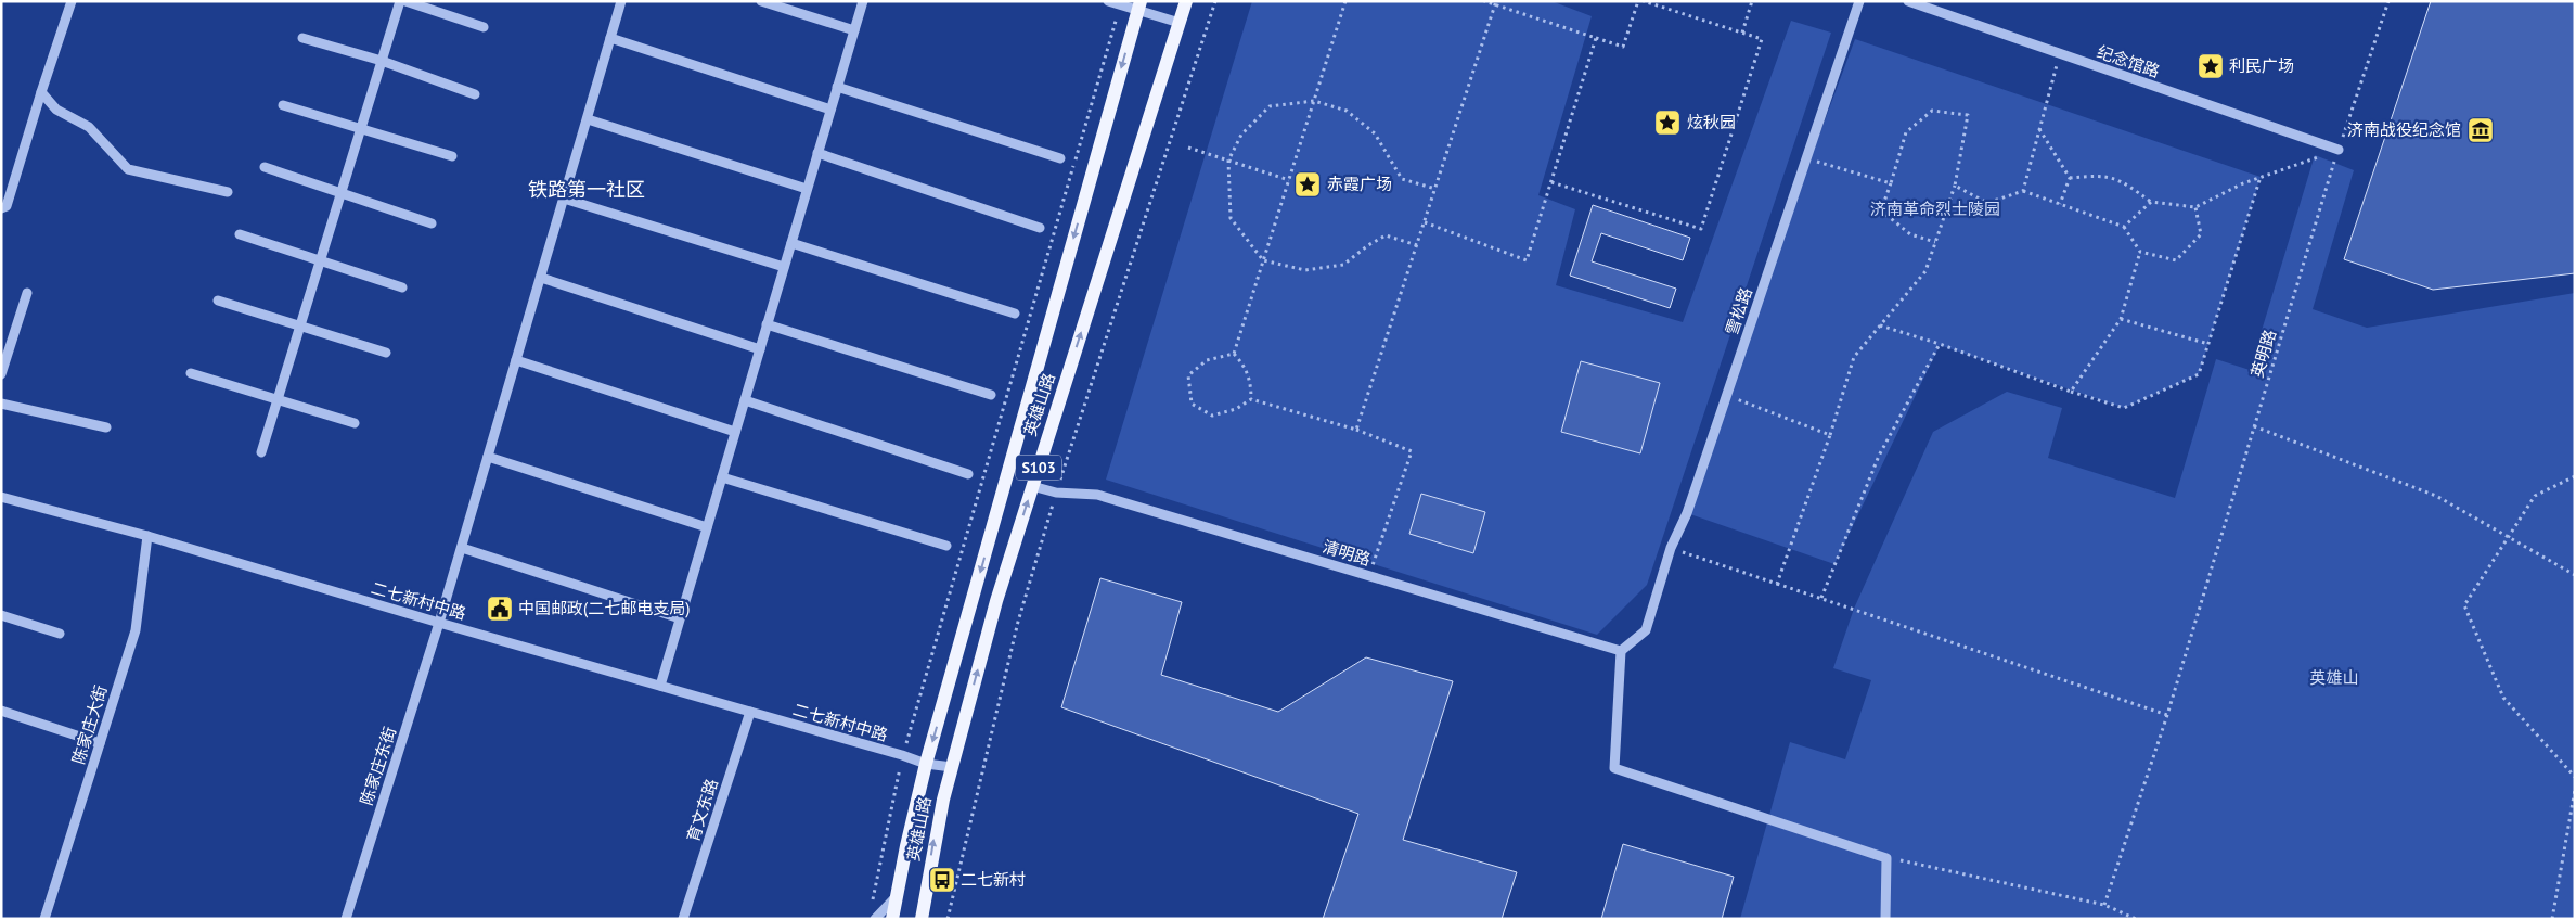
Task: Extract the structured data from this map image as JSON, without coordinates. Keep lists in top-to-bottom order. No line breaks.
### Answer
{"streets":{"main road":["英雄山路","S103"],"street":["纪念馆路","雪松路","清明路","二七新村中路","陈家庄大街","陈家庄东街","育文东路"],"path":["英明路"]},"crossings":[["纪念馆路","英明路"],["雪松路","清明路"],["英雄山路","清明路"],["英雄山路","二七新村中路"],["二七新村中路","陈家庄大街"],["二七新村中路","陈家庄东街"],["二七新村中路","育文东路"]],"districts":["铁路第一社区"],"parks":["济南革命烈士陵园","英雄山"],"places":{"place":["利民广场","炫秋园","赤霞广场"],"museum":["济南战役纪念馆"],"public building":["中国邮政(二七邮电支局)"],"bus stop":["二七新村"]}}
